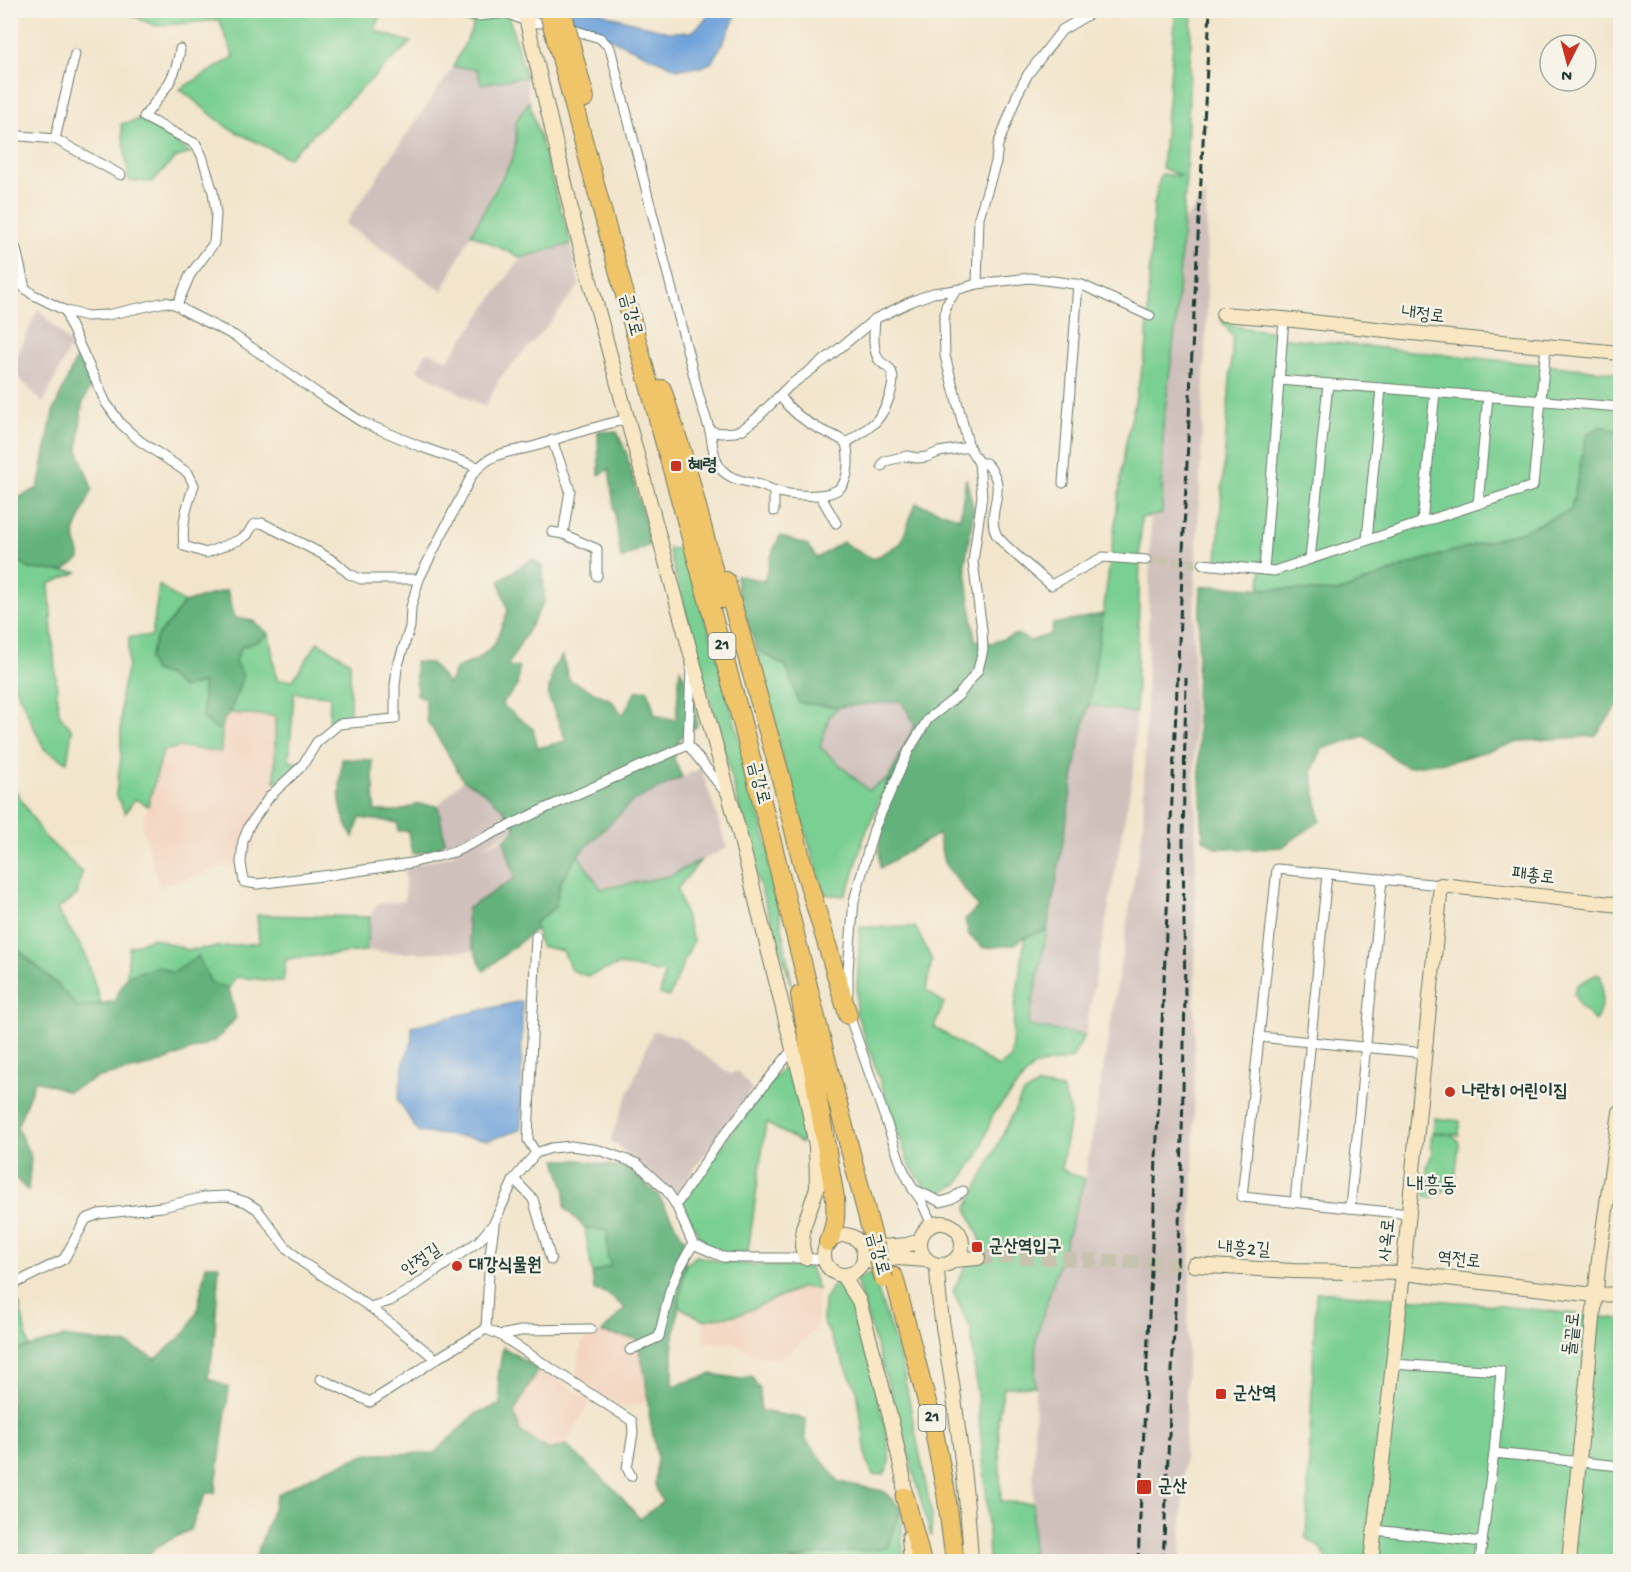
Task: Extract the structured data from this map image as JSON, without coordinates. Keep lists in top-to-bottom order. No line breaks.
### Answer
{"streets":{"highway":["금강로","21"],"street":["내정로","패총로","사옥로","내흥2길","안정길","역전로","돌끝로"]},"crossings":[["패총로","사옥로"],["사옥로","역전로"],["내흥2길","역전로"],["역전로","돌끝로"]],"districts":["내흥동"],"places":{"transit":["혜령","군산역입구","군산역","군산"],"other":["나란히 어린이집","대강식물원"]},"north":"bottom"}
